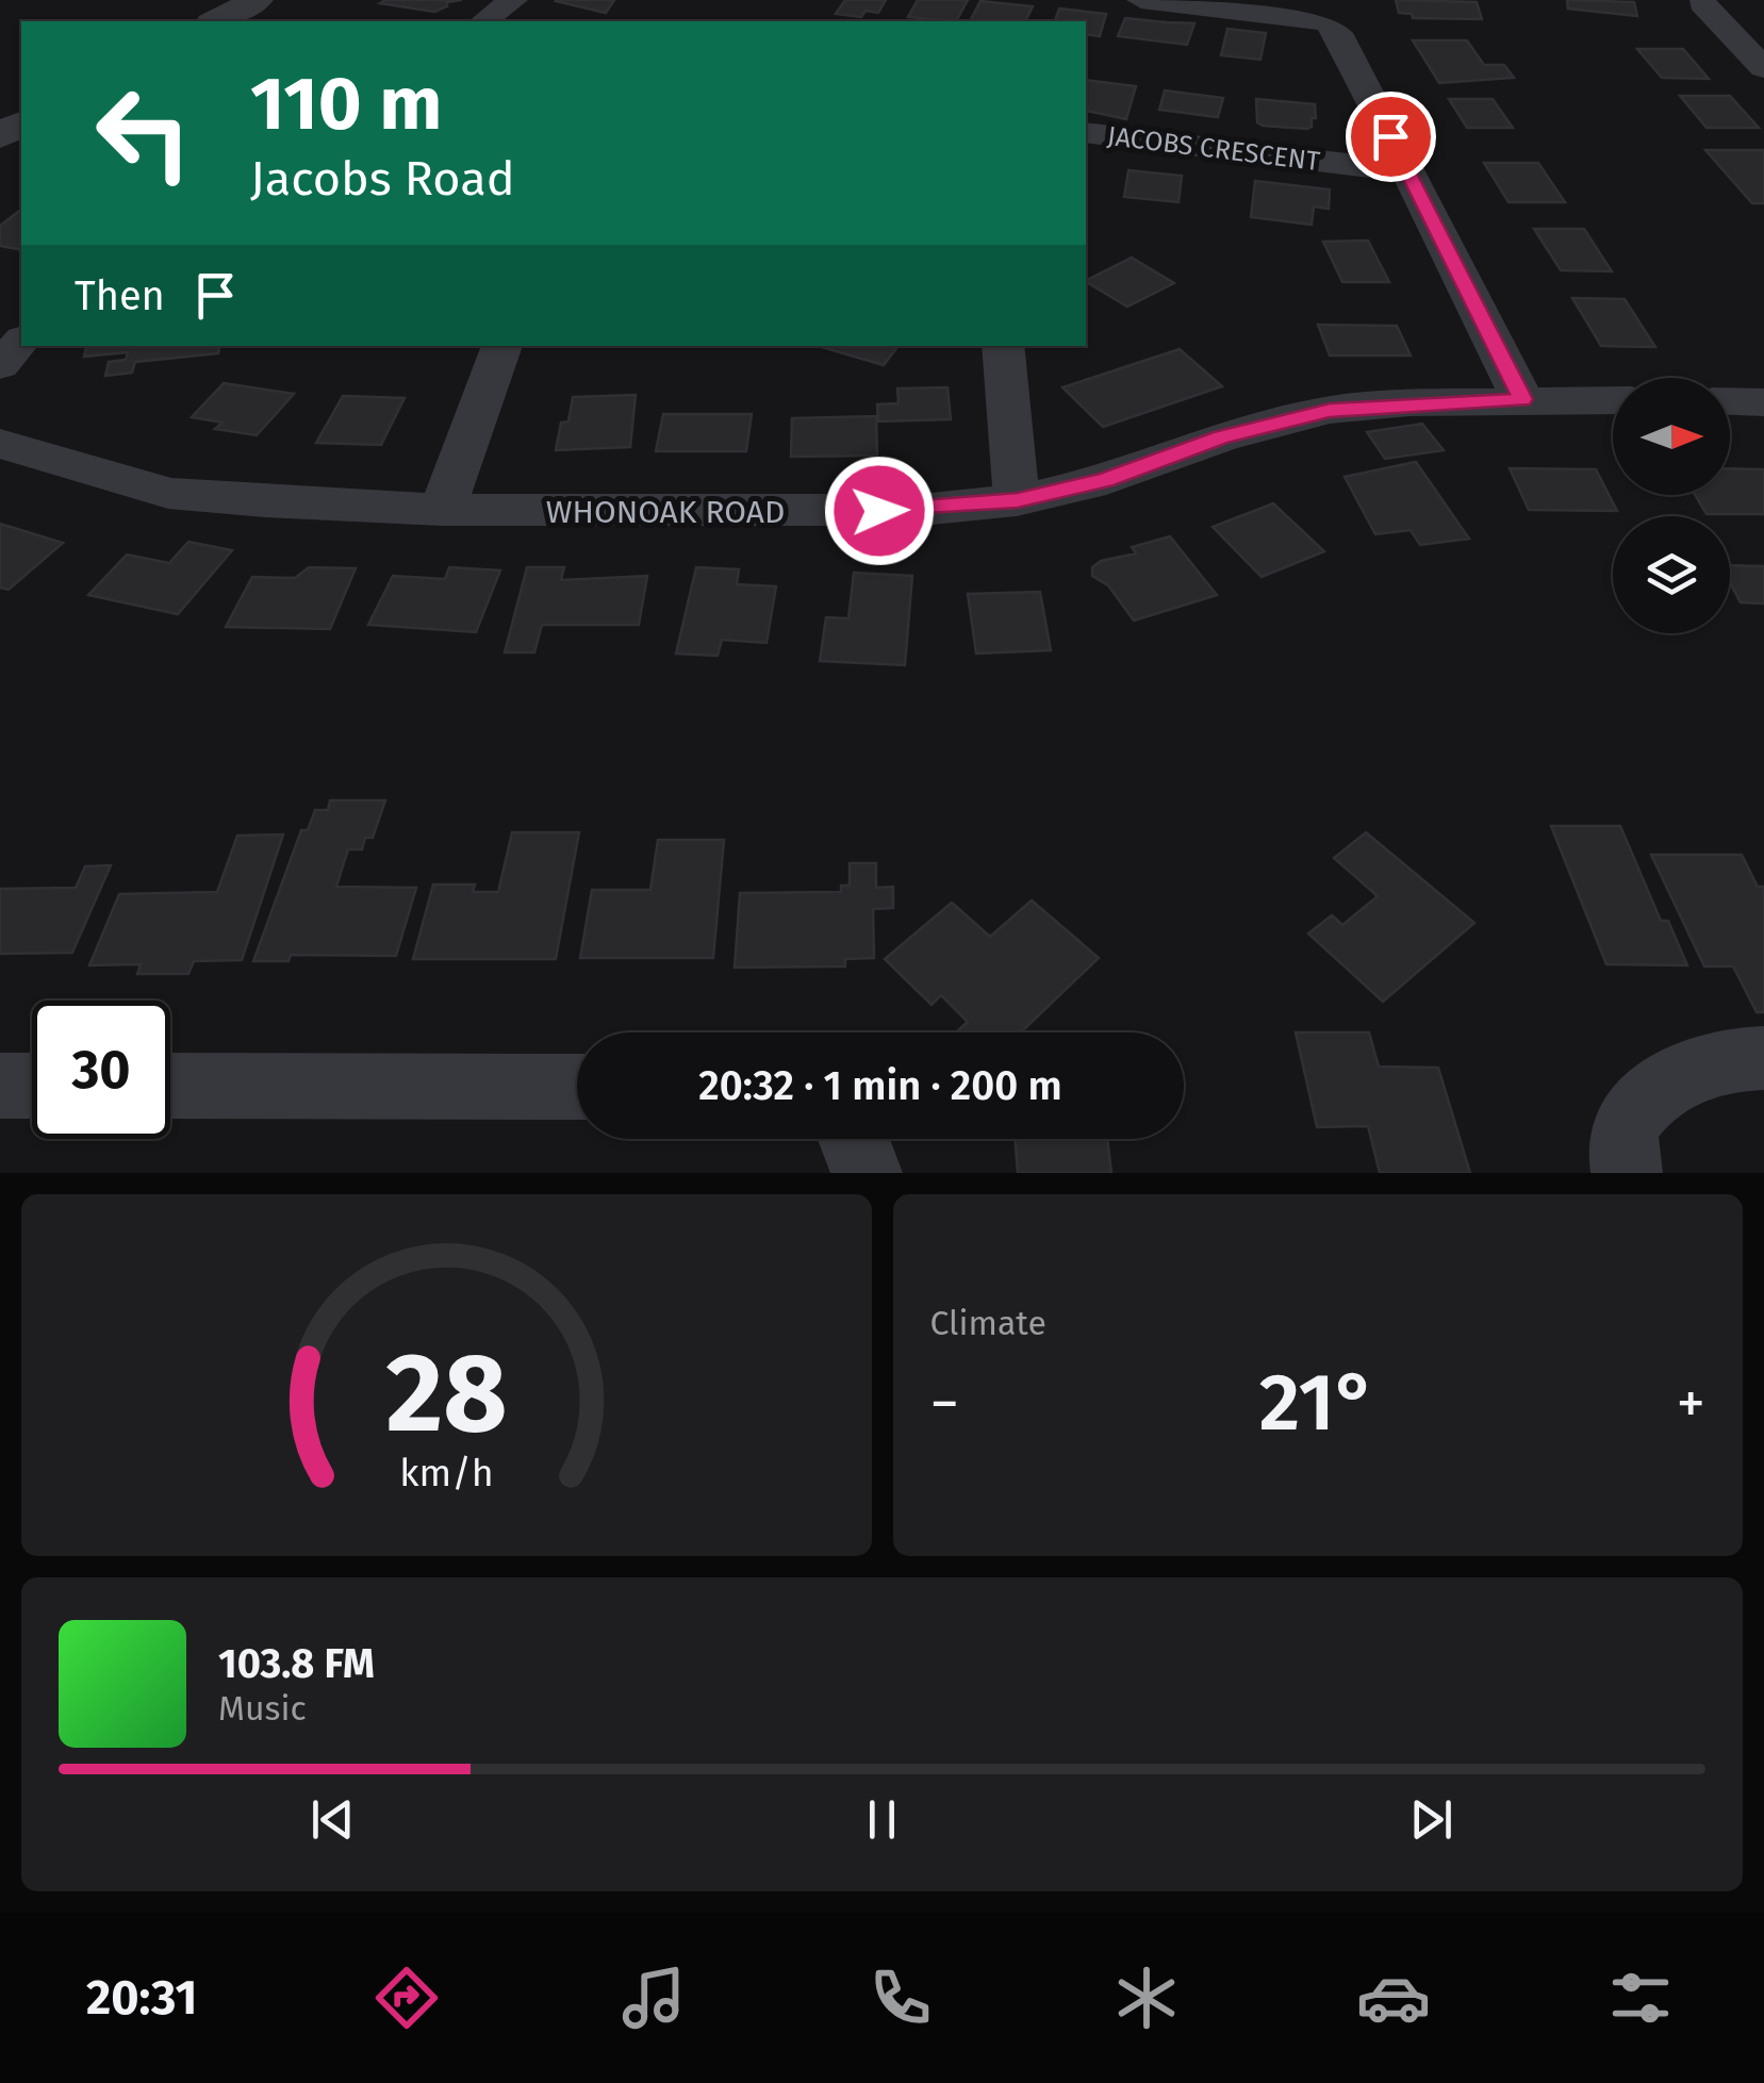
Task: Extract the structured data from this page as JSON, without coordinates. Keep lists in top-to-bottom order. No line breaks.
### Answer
{"streets":{"street":["JACOBS CRESCENT","WHONOAK ROAD"]},"north":"right","page":{"turn":["110 m","Jacobs Road"],"then":"Then","limit":"30","trip":"20:32 · 1 min · 200 m","tile":"Climate","heat":["−","21°","+"],"song":["103.8 FM","Music"],"tabs":"20:31","gauge":["28","km/h"]}}
